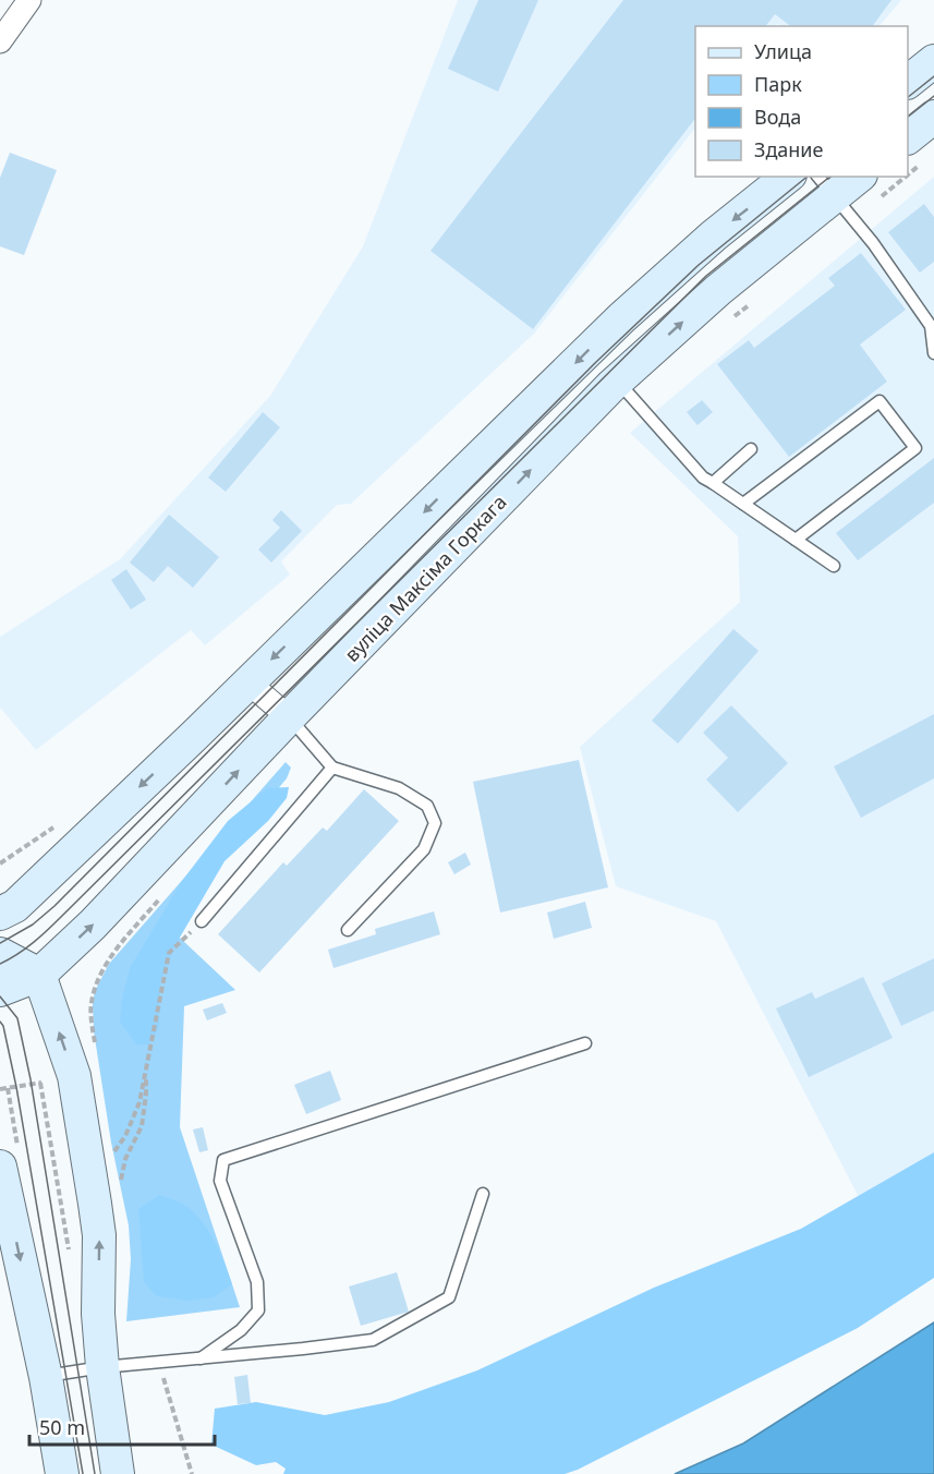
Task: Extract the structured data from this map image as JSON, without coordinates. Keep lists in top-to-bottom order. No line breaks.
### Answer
{"streets":{"main road":["вуліца Максіма Горкага"]},"legend":["Улица","Парк","Вода","Здание"],"scale_bar":"50 m"}
